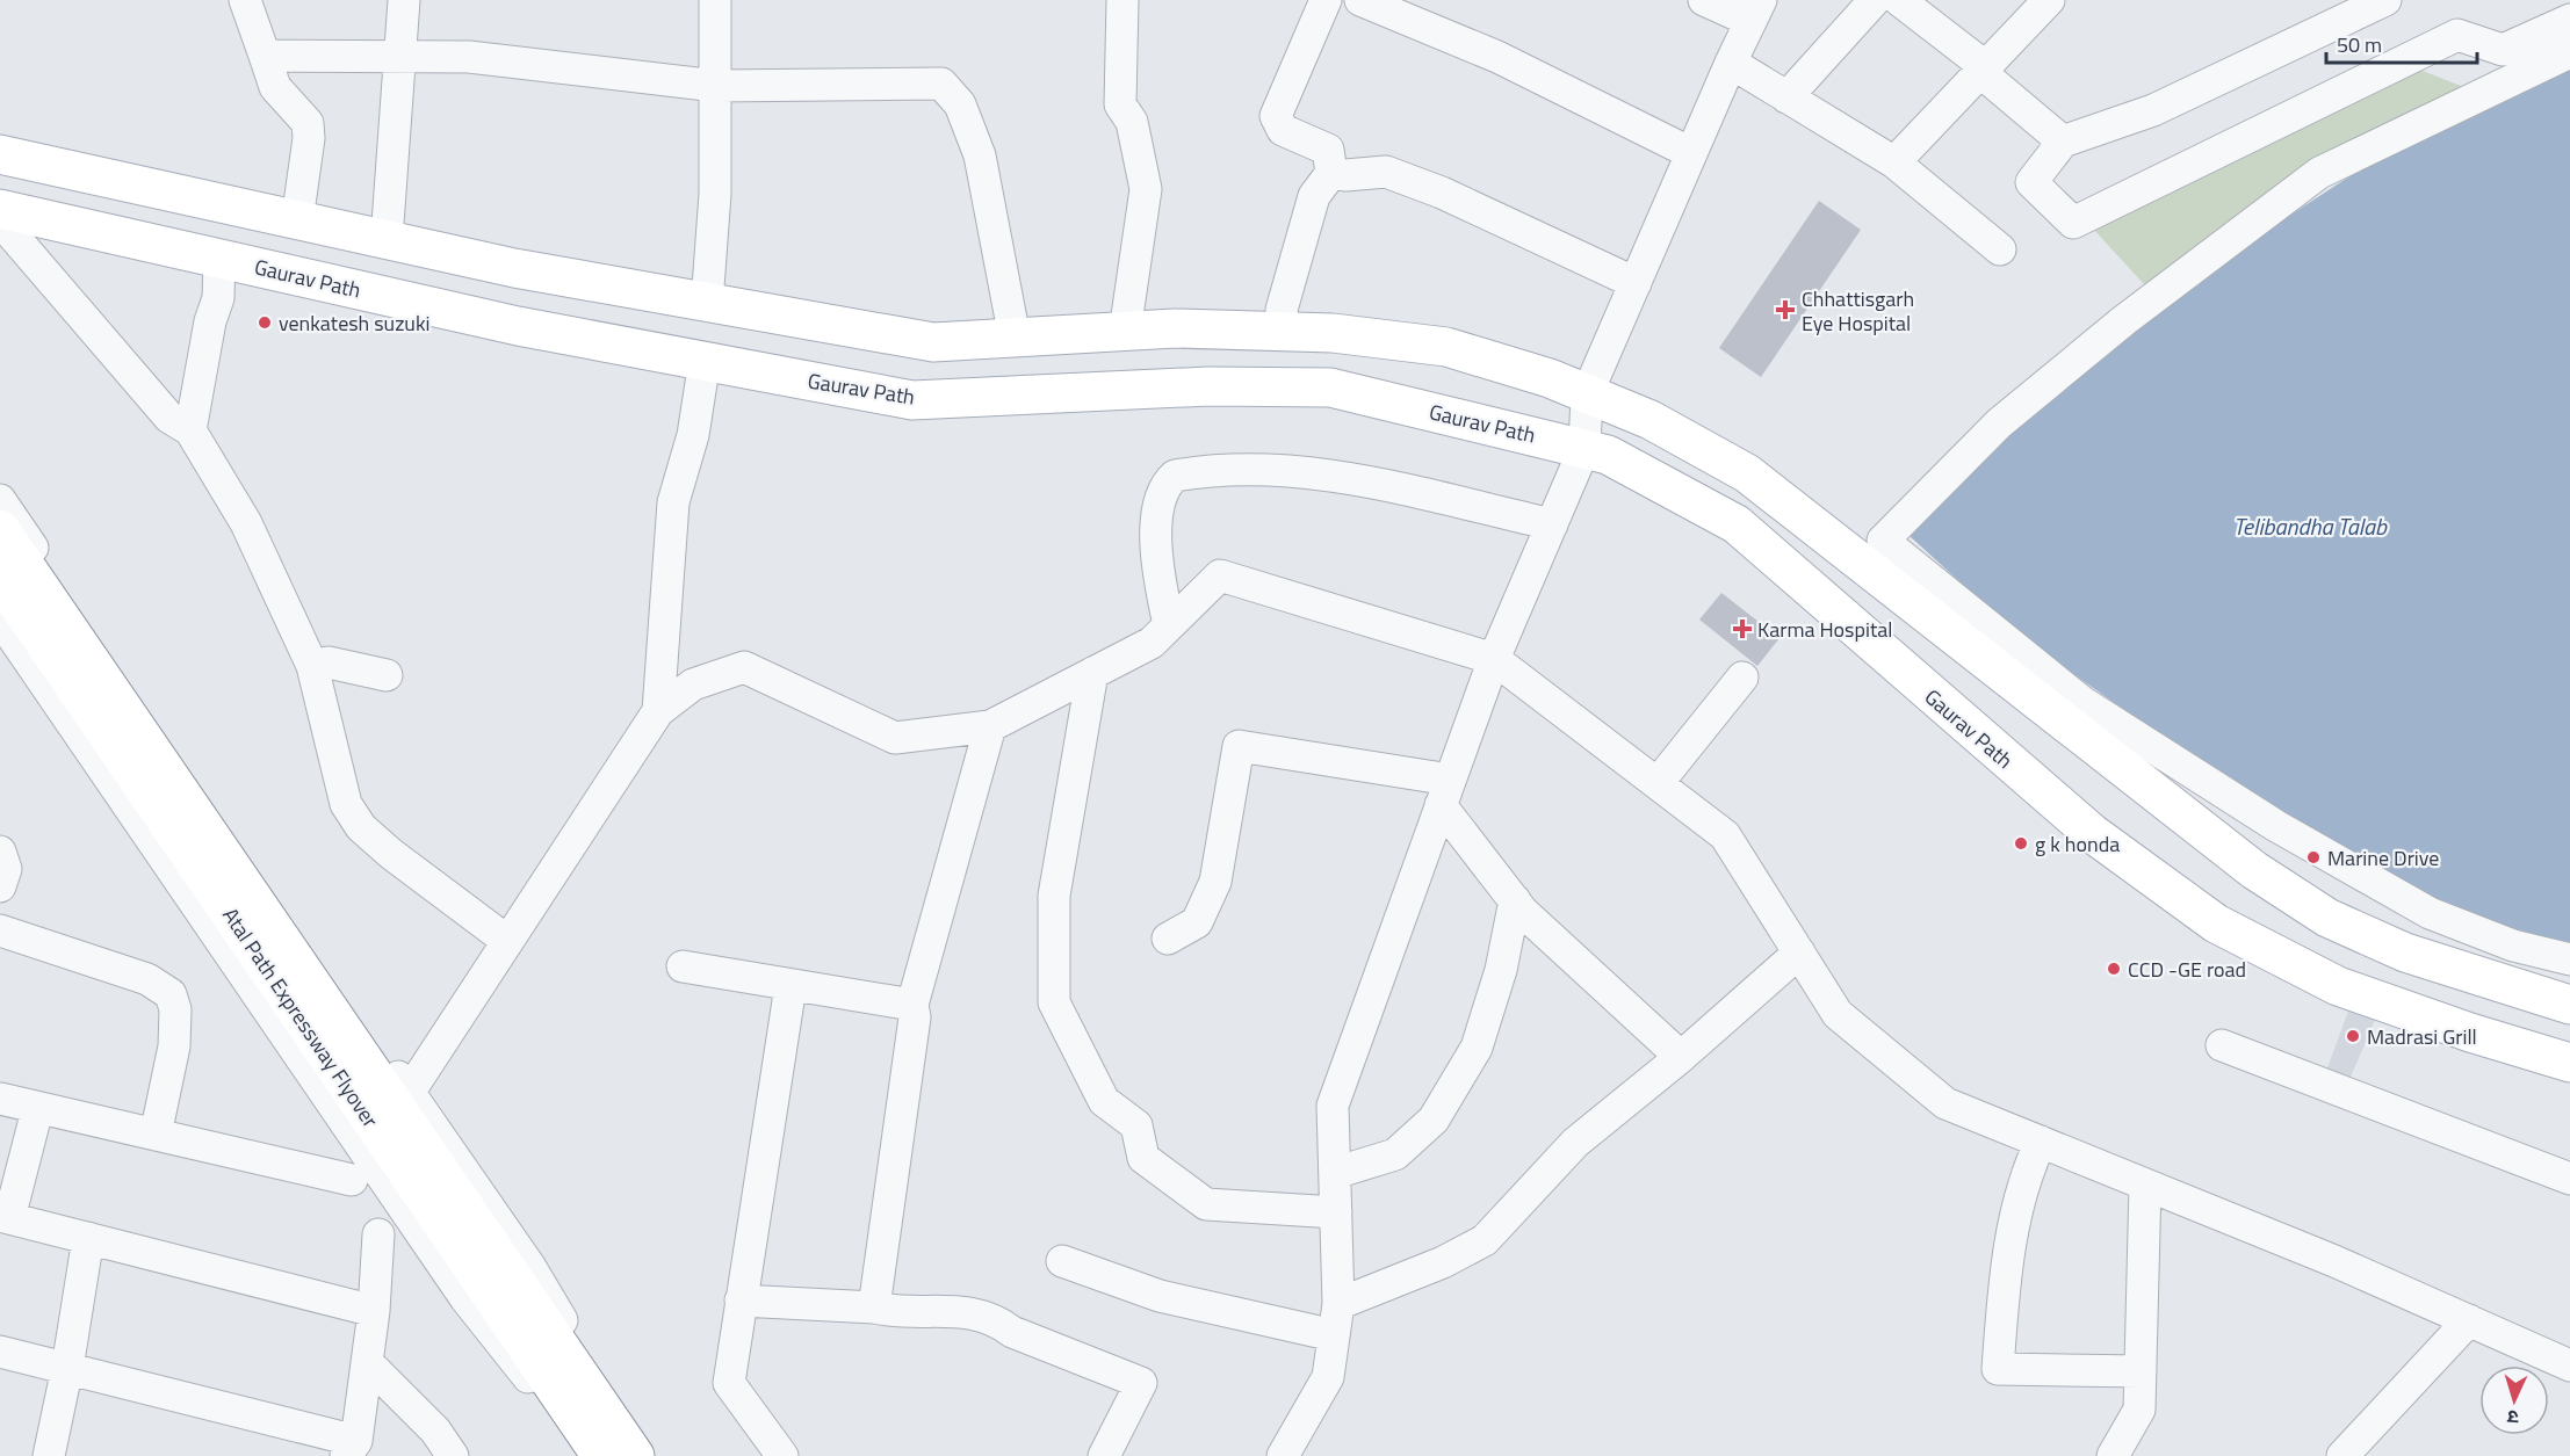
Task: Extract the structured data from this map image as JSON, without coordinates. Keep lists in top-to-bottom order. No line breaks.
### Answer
{"streets":{"main road":["Gaurav Path","Atal Path Expressway Flyover"]},"water":["Telibandha Talab"],"places":{"health":["Chhattisgarh Eye Hospital","Karma Hospital"],"other":["venkatesh suzuki","g k honda","Marine Drive","CCD -GE road","Madrasi Grill"]},"scale_bar":"50 m","north":"bottom"}
